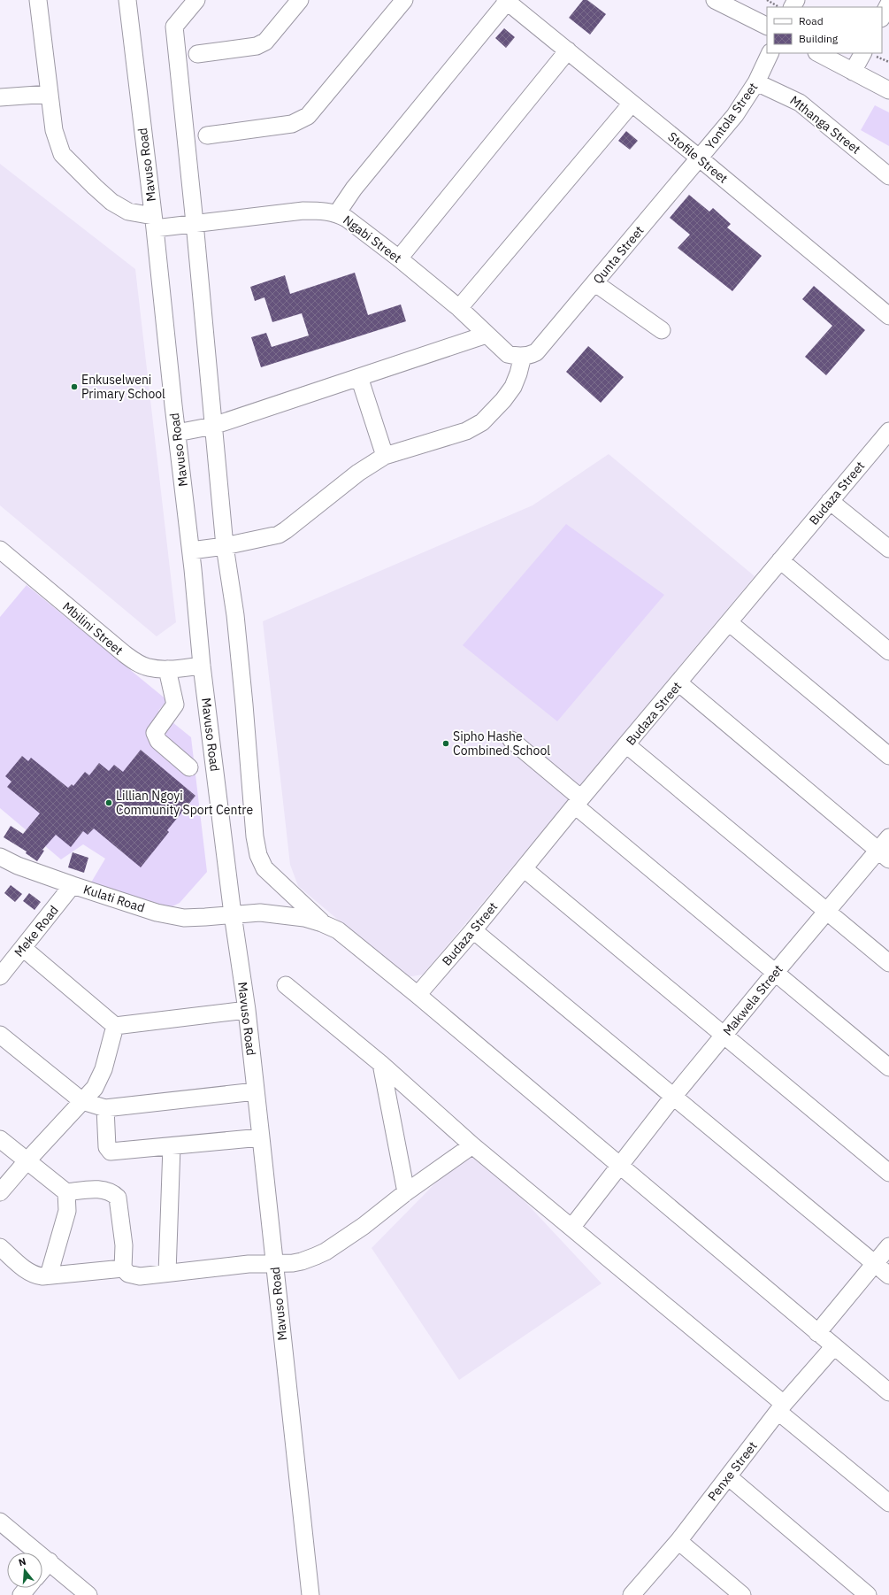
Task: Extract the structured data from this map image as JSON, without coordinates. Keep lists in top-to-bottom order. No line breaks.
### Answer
{"streets":{"street":["Yontola Street","Mthanga Street","Stofile Street","Mavuso Road","Ngabi Street","Qunta Street","Budaza Street","Mbilini Street","Kulati Road","Meke Road","Makwela Street","Penxe Street"]},"crossings":[["Yontola Street","Mthanga Street"],["Yontola Street","Stofile Street"],["Yontola Street","Qunta Street"],["Stofile Street","Qunta Street"],["Mavuso Road","Ngabi Street"],["Mavuso Road","Mbilini Street"],["Mavuso Road","Kulati Road"],["Ngabi Street","Qunta Street"],["Kulati Road","Meke Road"]],"places":["Enkuselweni Primary School","Sipho Hashe Combined School","Lillian Ngoyi Community Sport Centre"],"legend":["Road","Building"],"north":"top"}
